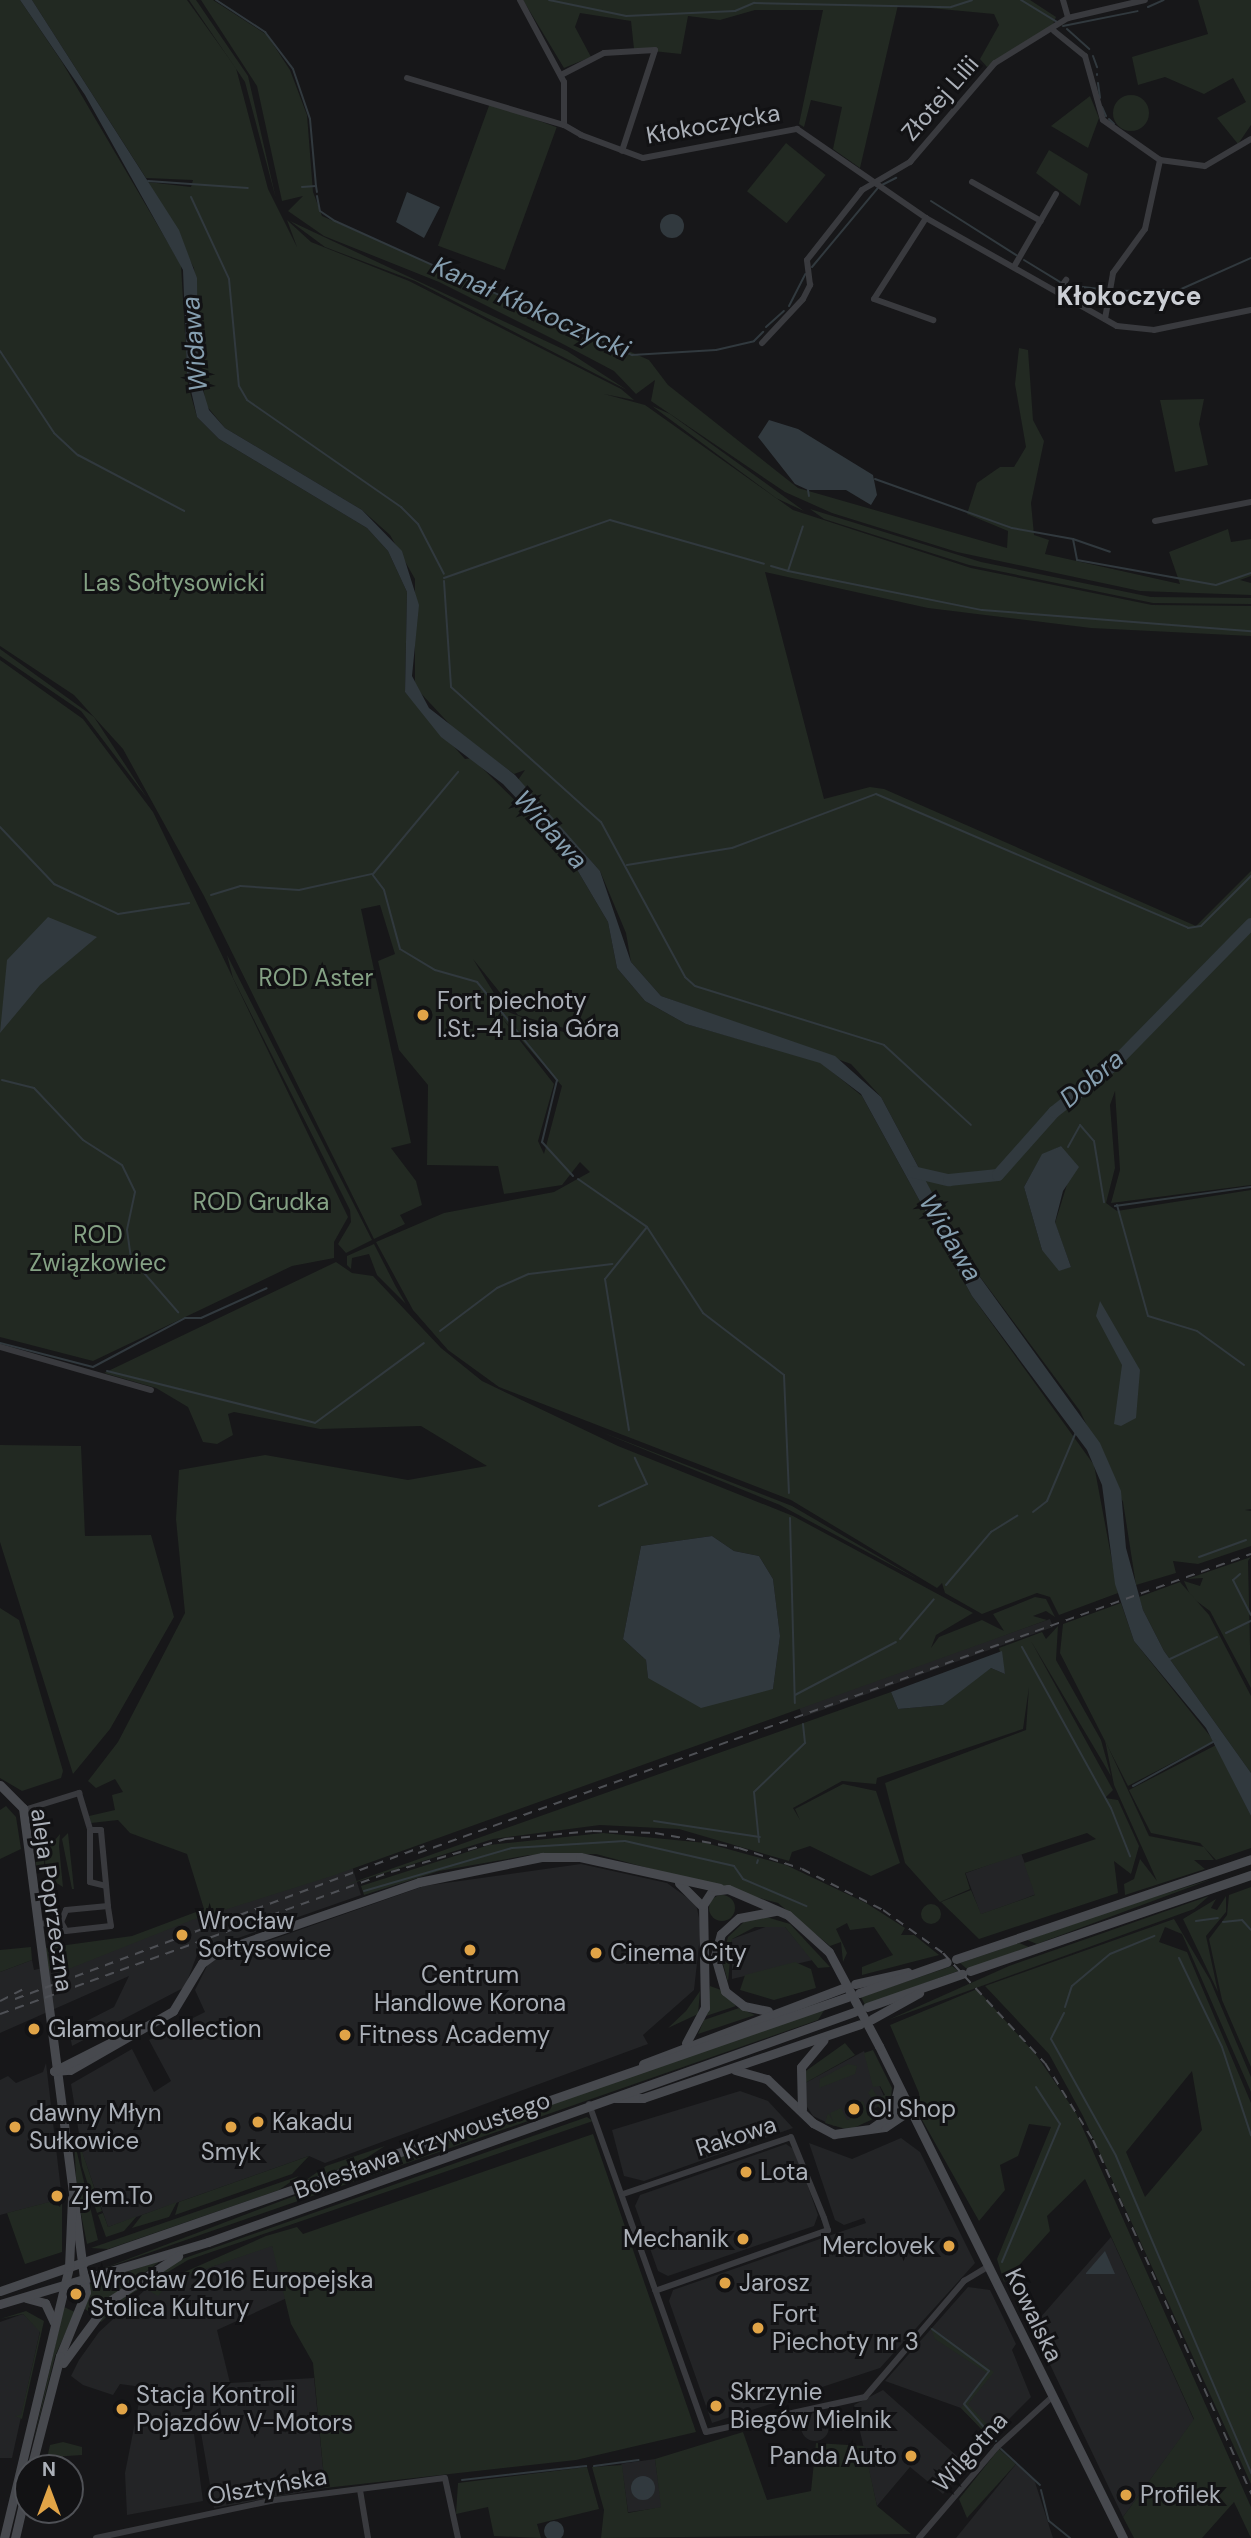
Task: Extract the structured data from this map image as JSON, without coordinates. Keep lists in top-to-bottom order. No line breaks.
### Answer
{"streets":{"main road":["aleja Poprzeczna","Bolesława Krzywoustego","Kowalska"],"street":["Złotej Lilii","Kłokoczycka","Rakowa","Wilgotna","Olsztyńska"]},"crossings":[["Złotej Lilii","Kłokoczycka"],["aleja Poprzeczna","Bolesława Krzywoustego"],["Kowalska","Wilgotna"]],"districts":["Kłokoczyce"],"water":["Kanał Kłokoczycki","Widawa","Dobra"],"parks":["Las Sołtysowicki","ROD Aster","ROD Grudka","ROD Związkowiec"],"places":["Fort piechoty I.St.-4 Lisia Góra","Wrocław Sołtysowice","Centrum Handlowe Korona","Cinema City","Glamour Collection","Fitness Academy","O! Shop","Kakadu","dawny Młyn Sułkowice","Smyk","Lota","Zjem.To","Mechanik","Merclovek","Jarosz","Wrocław 2016 Europejska Stolica Kultury","Fort Piechoty nr 3","Skrzynie Biegów Mielnik","Stacja Kontroli Pojazdów V-Motors","Panda Auto","Profilek"],"north":"top"}
